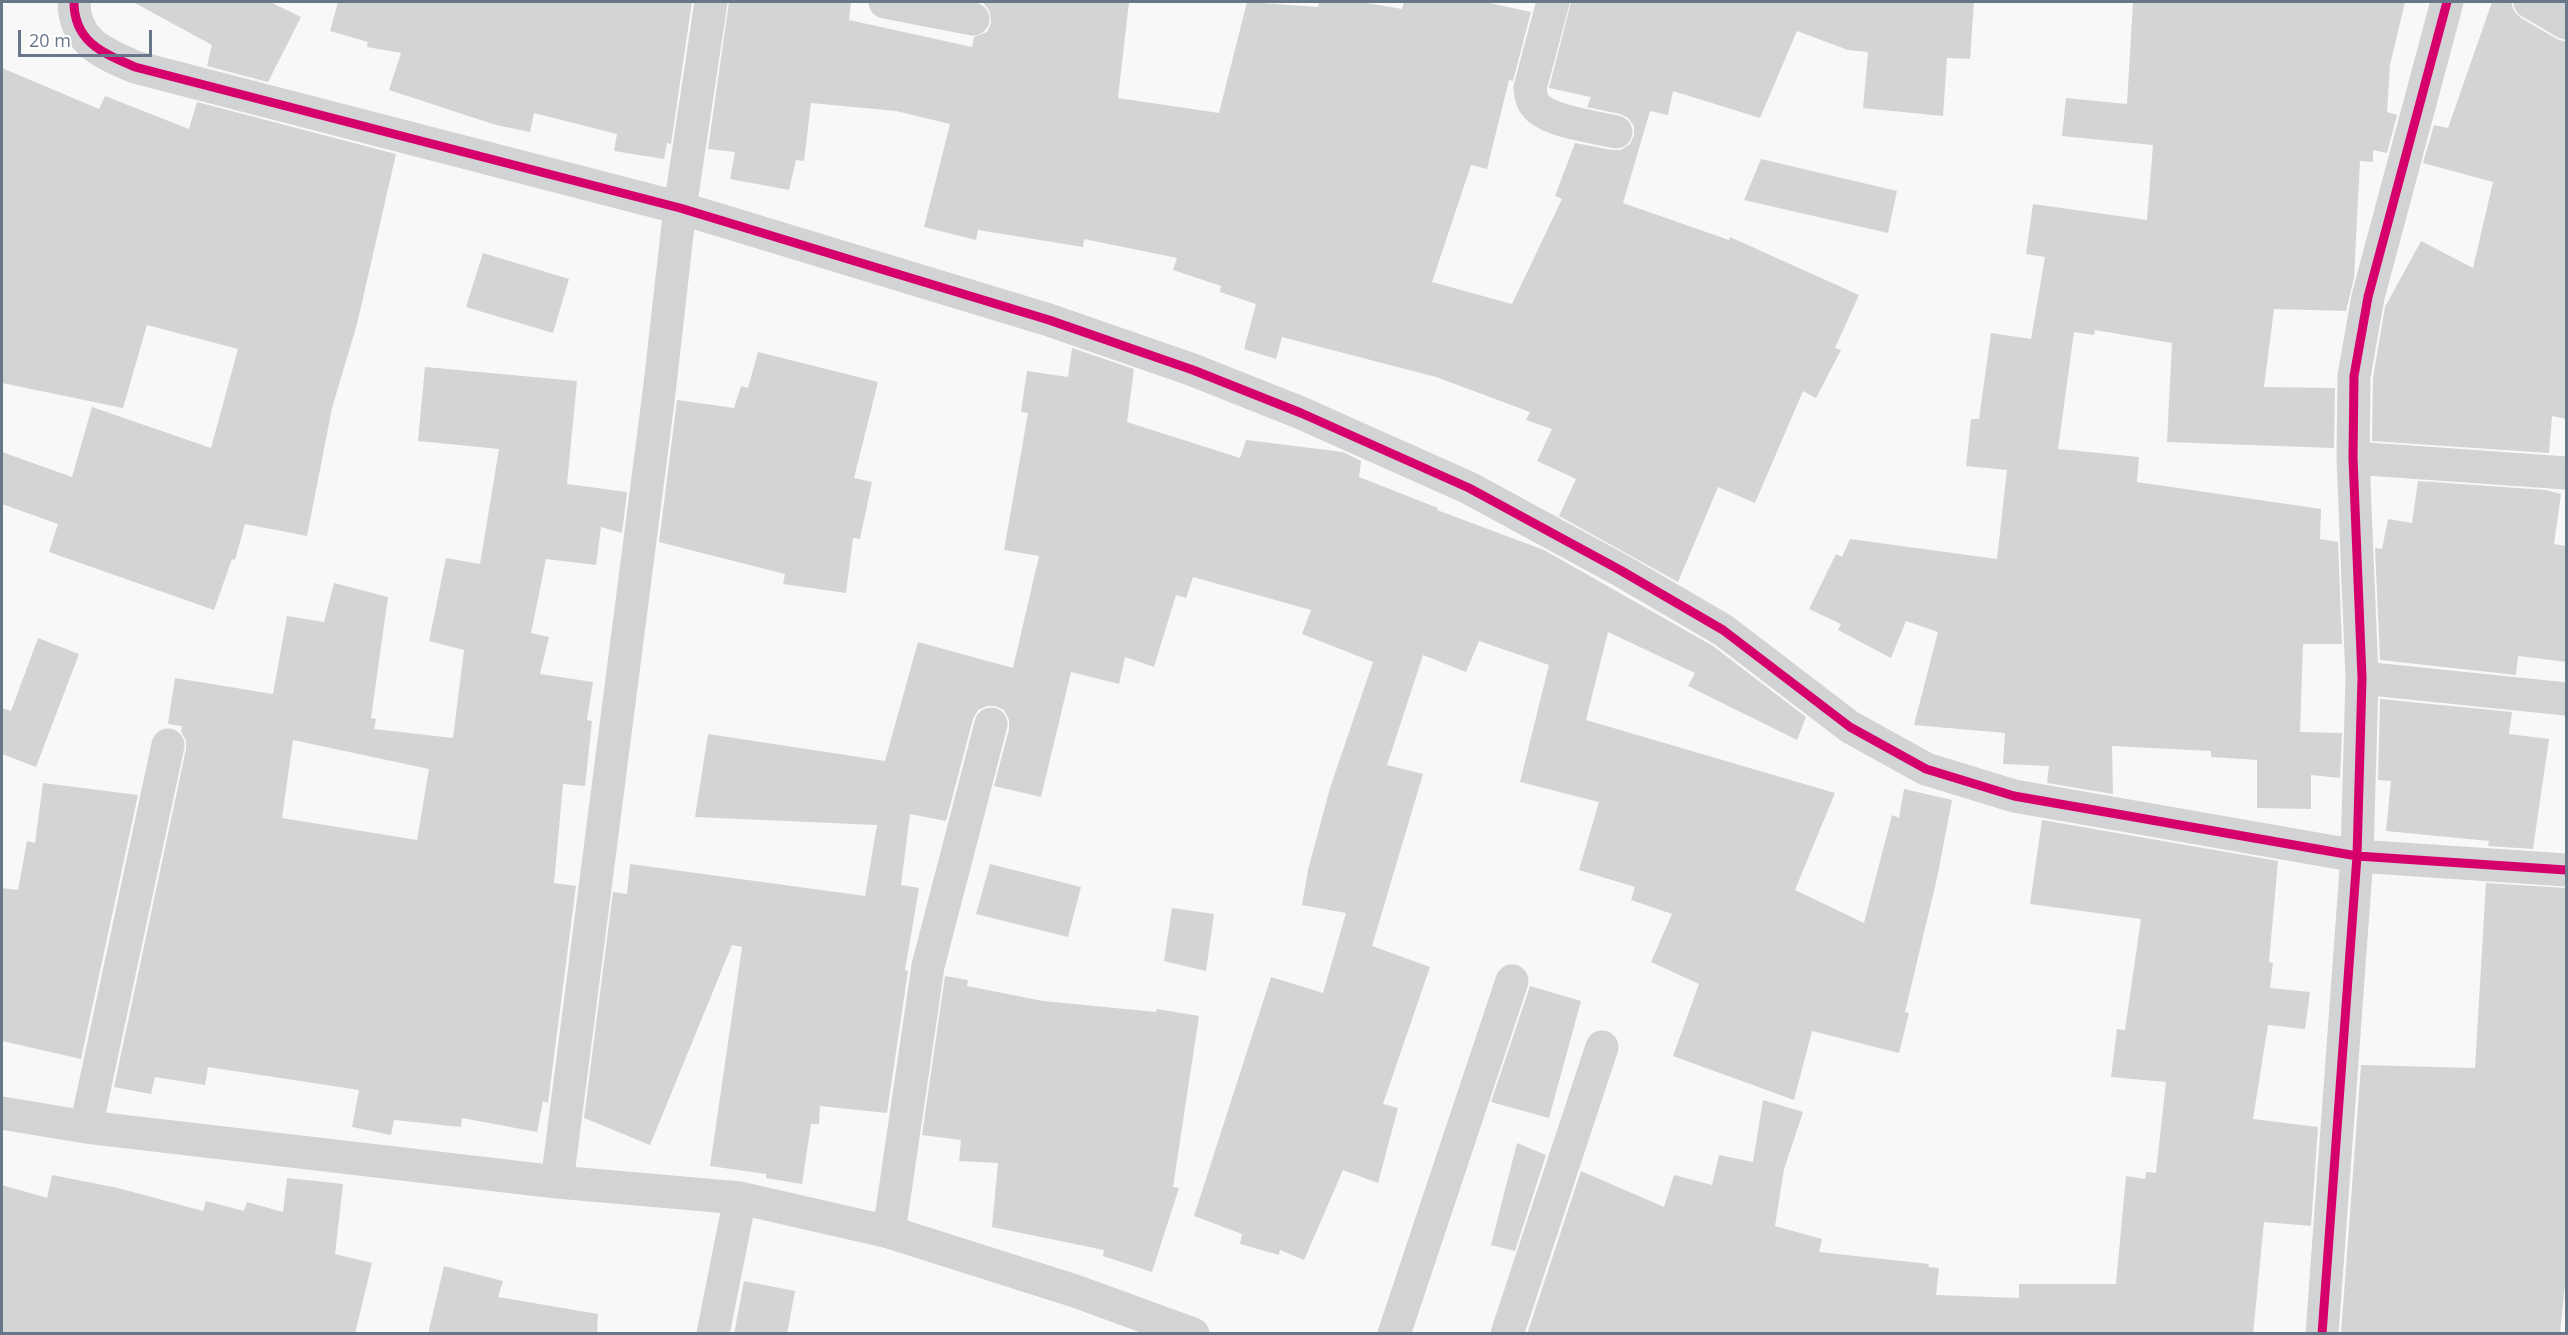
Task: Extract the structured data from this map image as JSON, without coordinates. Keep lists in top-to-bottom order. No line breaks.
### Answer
{"scale_bar":"20 m"}
